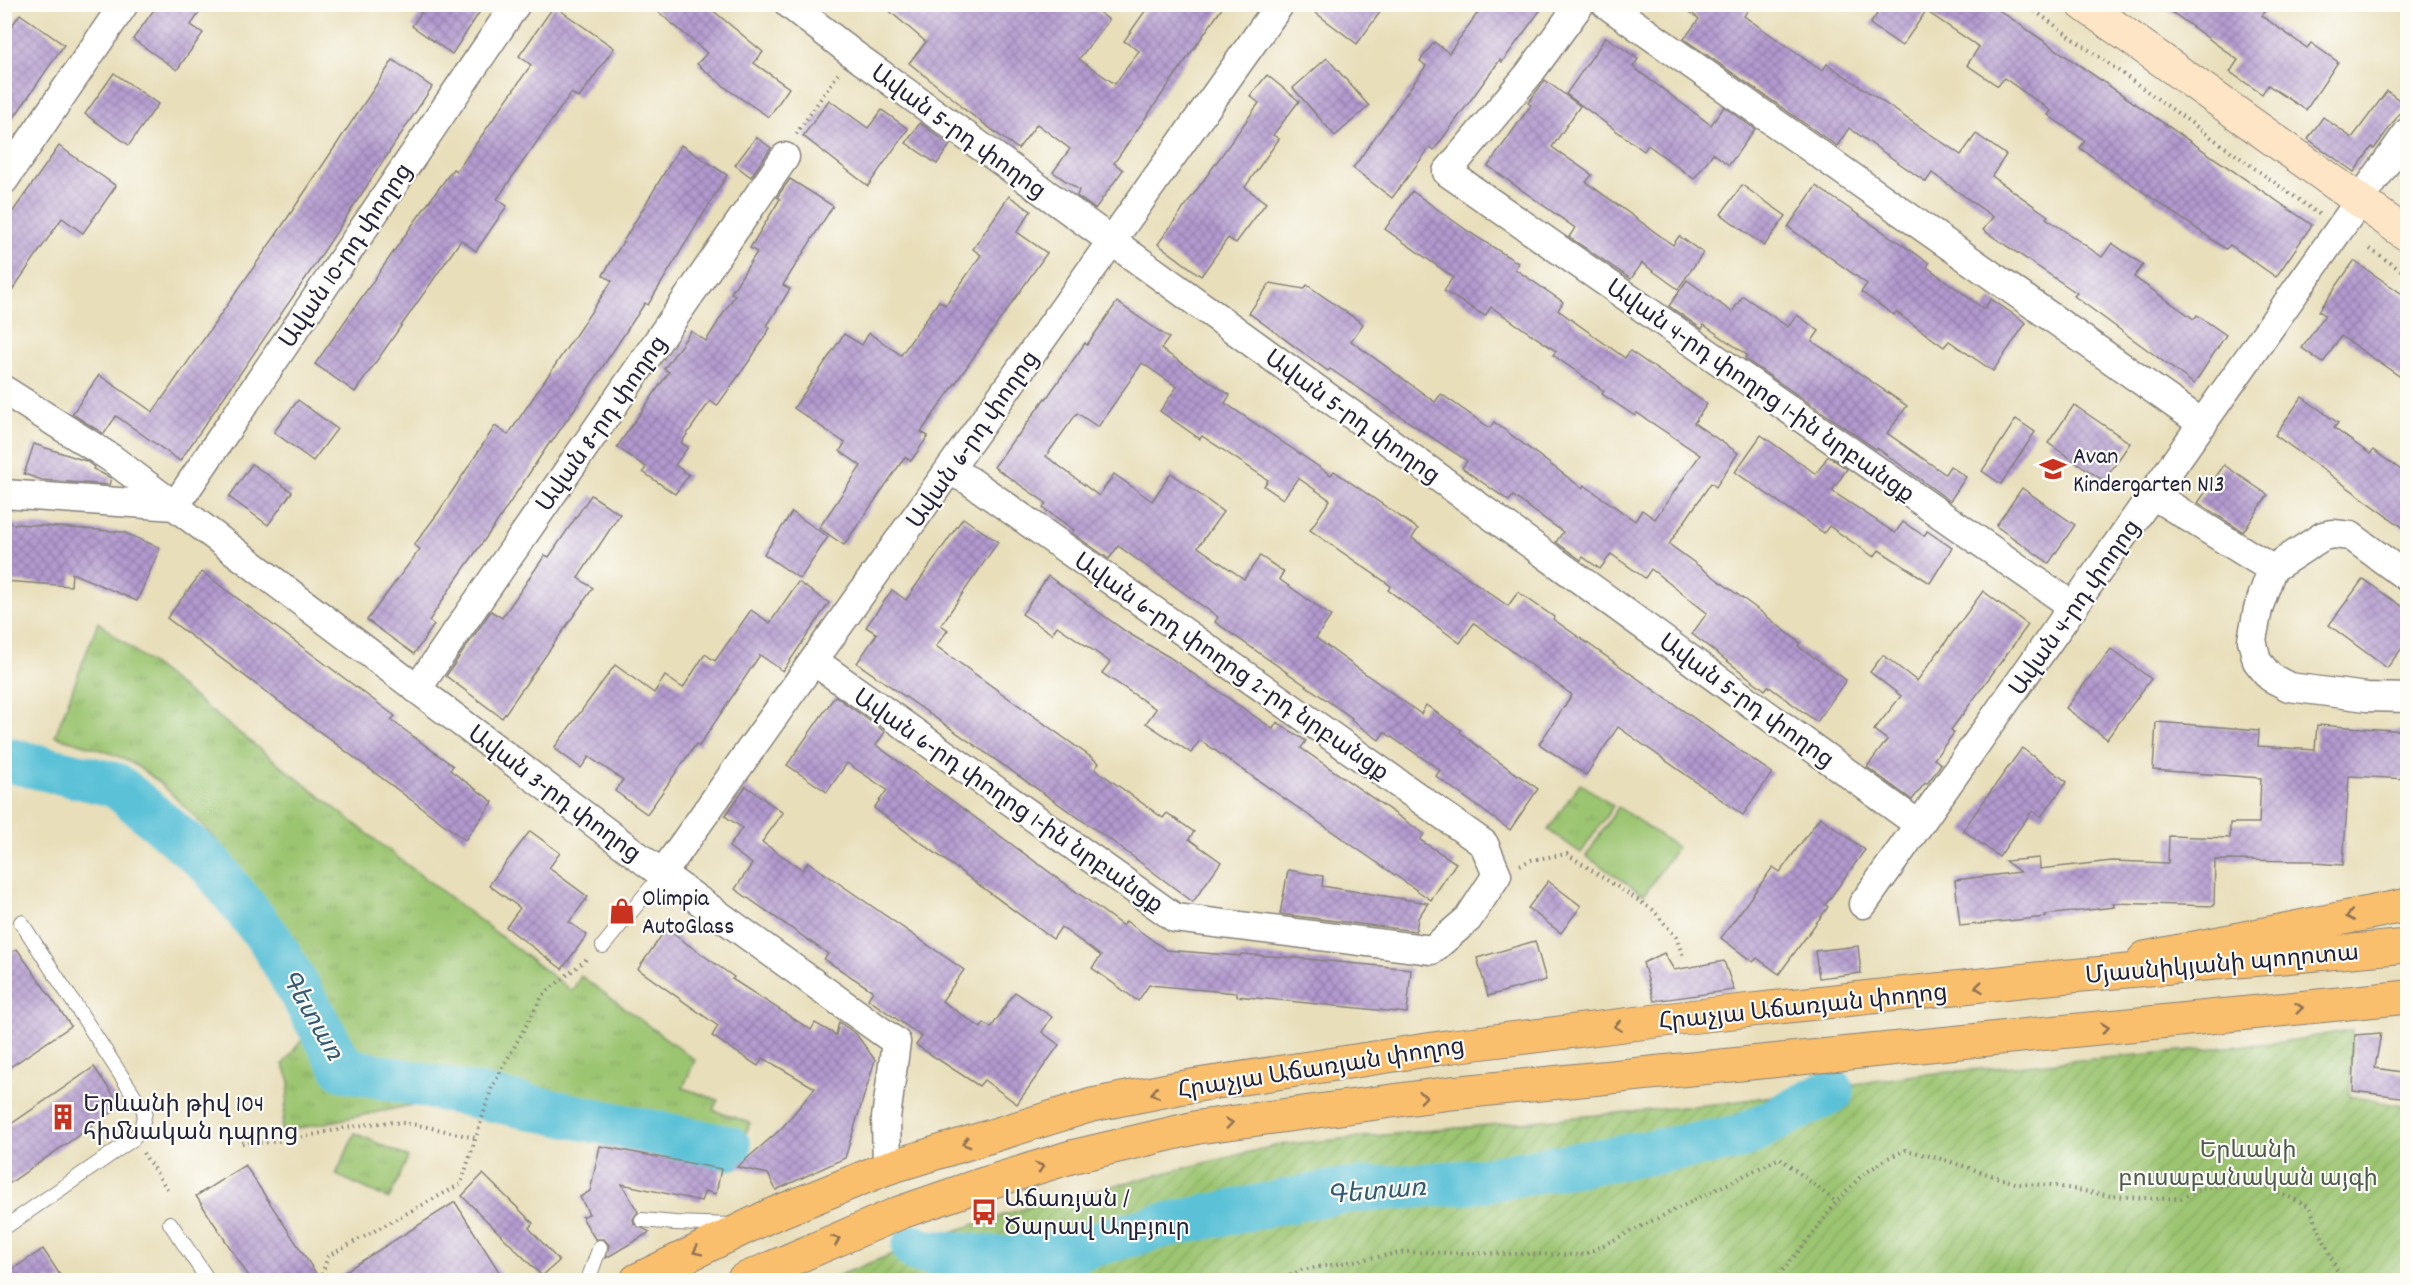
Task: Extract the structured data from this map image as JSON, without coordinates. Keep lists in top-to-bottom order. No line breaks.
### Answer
{"streets":{"main road":["Մյասնիկյանի պողոտա","Հրաչյա Աճառյան փողոց"],"street":["Ավան 5-րդ փողոց","Ավան 10-րդ փողոց","Ավան 4-րդ փողոց 1-ին նրբանցք","Ավան 8-րդ փողոց","Ավան 6-րդ փողոց","Ավան 4-րդ փողոց","Ավան 6-րդ փողոց 2-րդ նրբանցք","Ավան 3-րդ փողոց","Ավան 6-րդ փողոց 1-ին նրբանցք"]},"crossings":[["Ավան 5-րդ փողոց","Ավան 6-րդ փողոց"],["Ավան 5-րդ փողոց","Ավան 4-րդ փողոց"],["Ավան 10-րդ փողոց","Ավան 3-րդ փողոց"],["Ավան 4-րդ փողոց 1-ին նրբանցք","Ավան 4-րդ փողոց"],["Ավան 8-րդ փողոց","Ավան 3-րդ փողոց"],["Ավան 6-րդ փողոց","Ավան 6-րդ փողոց 2-րդ նրբանցք"],["Ավան 6-րդ փողոց","Ավան 3-րդ փողոց"],["Ավան 6-րդ փողոց","Ավան 6-րդ փողոց 1-ին նրբանցք"],["Ավան 6-րդ փողոց 2-րդ նրբանցք","Ավան 6-րդ փողոց 1-ին նրբանցք"],["Ավան 3-րդ փողոց","Հրաչյա Աճառյան փողոց"],["Մյասնիկյանի պողոտա","Հրաչյա Աճառյան փողոց"]],"water":["Գետառ"],"parks":["Երևանի բուսաբանական այգի"],"places":{"school or university":["Avan Kindergarten N13"],"shop":["Olimpia AutoGlass"],"building":["Երևանի թիվ 104 հիմնական դպրոց"],"bus stop":["Աճառյան / Ծարավ Աղբյուր"]}}
